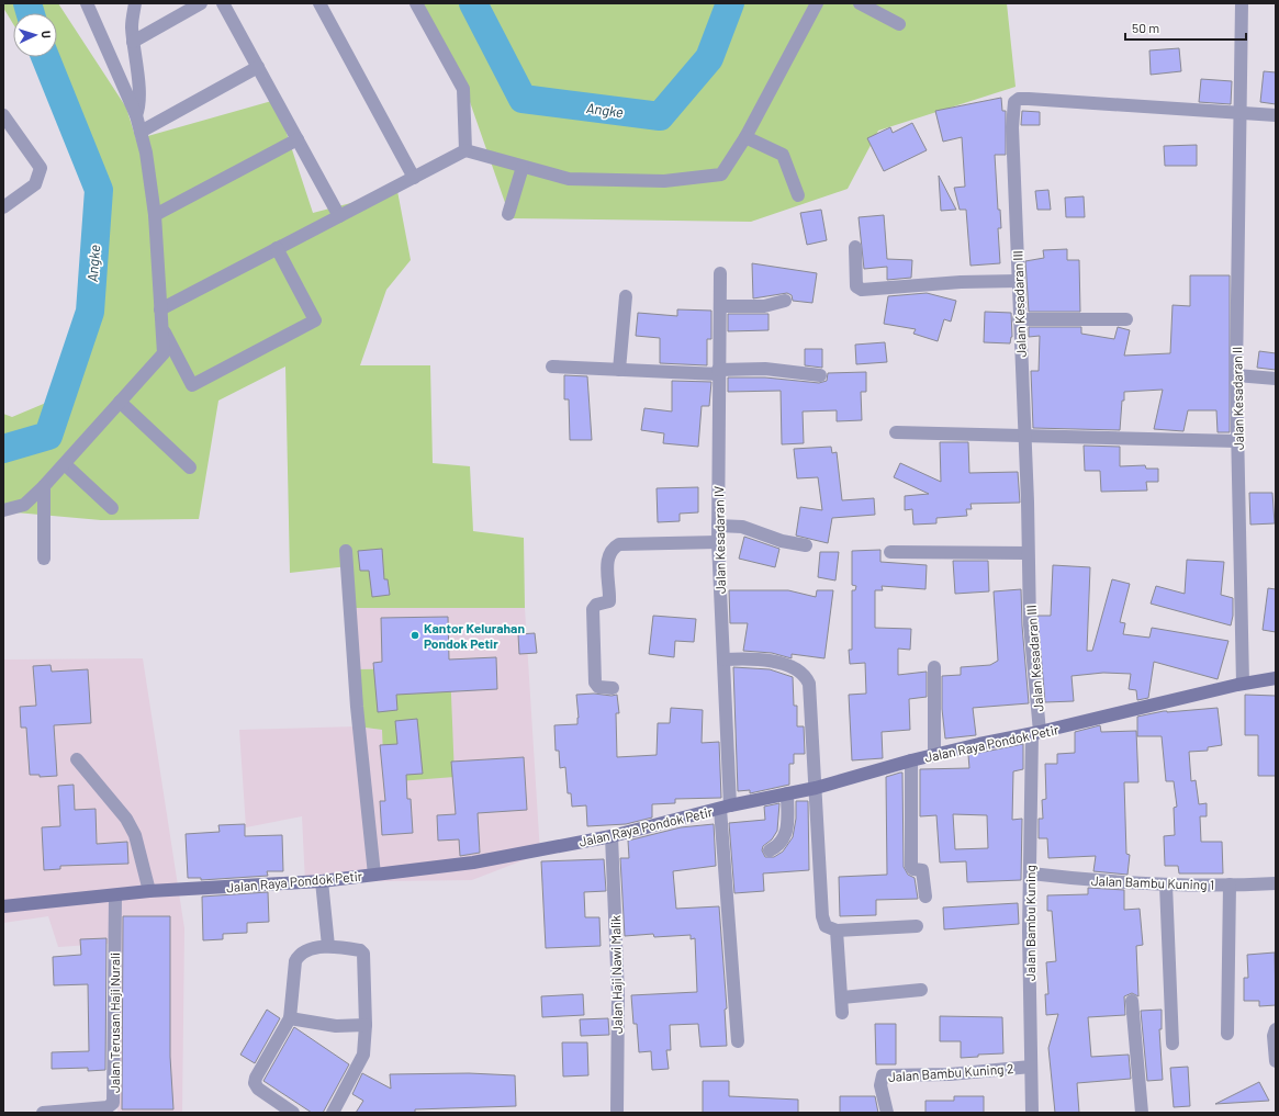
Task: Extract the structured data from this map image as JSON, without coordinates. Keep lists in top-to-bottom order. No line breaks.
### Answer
{"streets":{"main road":["Jalan Raya Pondok Petir"],"street":["Jalan Kesadaran III","Jalan Kesadaran II","Jalan Kesadaran IV","Jalan Bambu Kuning 1","Jalan Bambu Kuning","Jalan Haji Nawi Malik","Jalan Terusan Haji Nurali","Jalan Bambu Kuning 2"]},"crossings":[["Jalan Kesadaran III","Jalan Kesadaran II"],["Jalan Kesadaran III","Jalan Raya Pondok Petir"],["Jalan Kesadaran III","Jalan Bambu Kuning"],["Jalan Kesadaran II","Jalan Raya Pondok Petir"],["Jalan Kesadaran IV","Jalan Raya Pondok Petir"],["Jalan Raya Pondok Petir","Jalan Bambu Kuning"],["Jalan Raya Pondok Petir","Jalan Haji Nawi Malik"],["Jalan Raya Pondok Petir","Jalan Terusan Haji Nurali"],["Jalan Bambu Kuning 1","Jalan Bambu Kuning"],["Jalan Bambu Kuning","Jalan Bambu Kuning 2"]],"water":["Angke"],"places":["Kantor Kelurahan Pondok Petir"],"scale_bar":"50 m","north":"right"}
